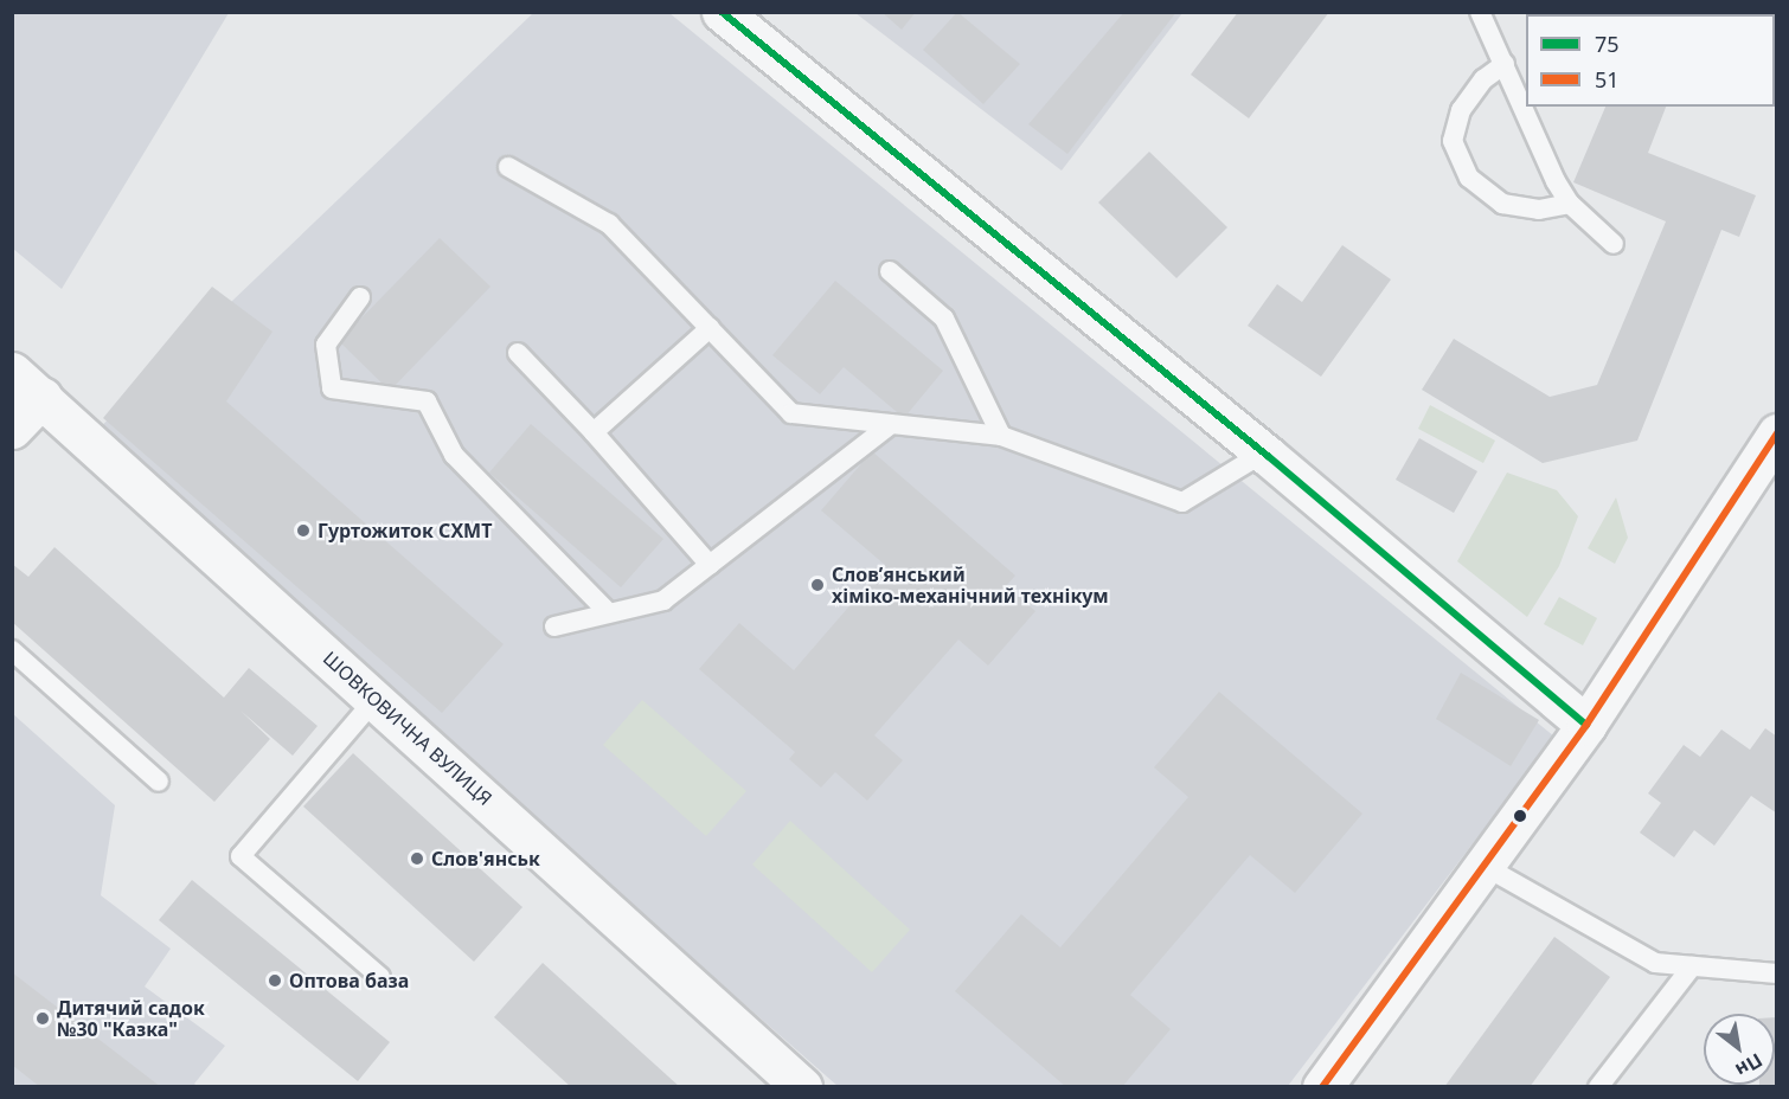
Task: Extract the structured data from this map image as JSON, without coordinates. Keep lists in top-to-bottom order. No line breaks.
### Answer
{"streets":{"street":["ШОВКОВИЧНА ВУЛИЦЯ"]},"places":["Гуртожиток СХМТ","Слов’янський хіміко-механічний технікум","Слов'янськ","Оптова база","Дитячий садок №30 \"Казка\""],"lines":["transit line 75","transit line 51"],"legend":["75","51"],"north":"bottom right"}
